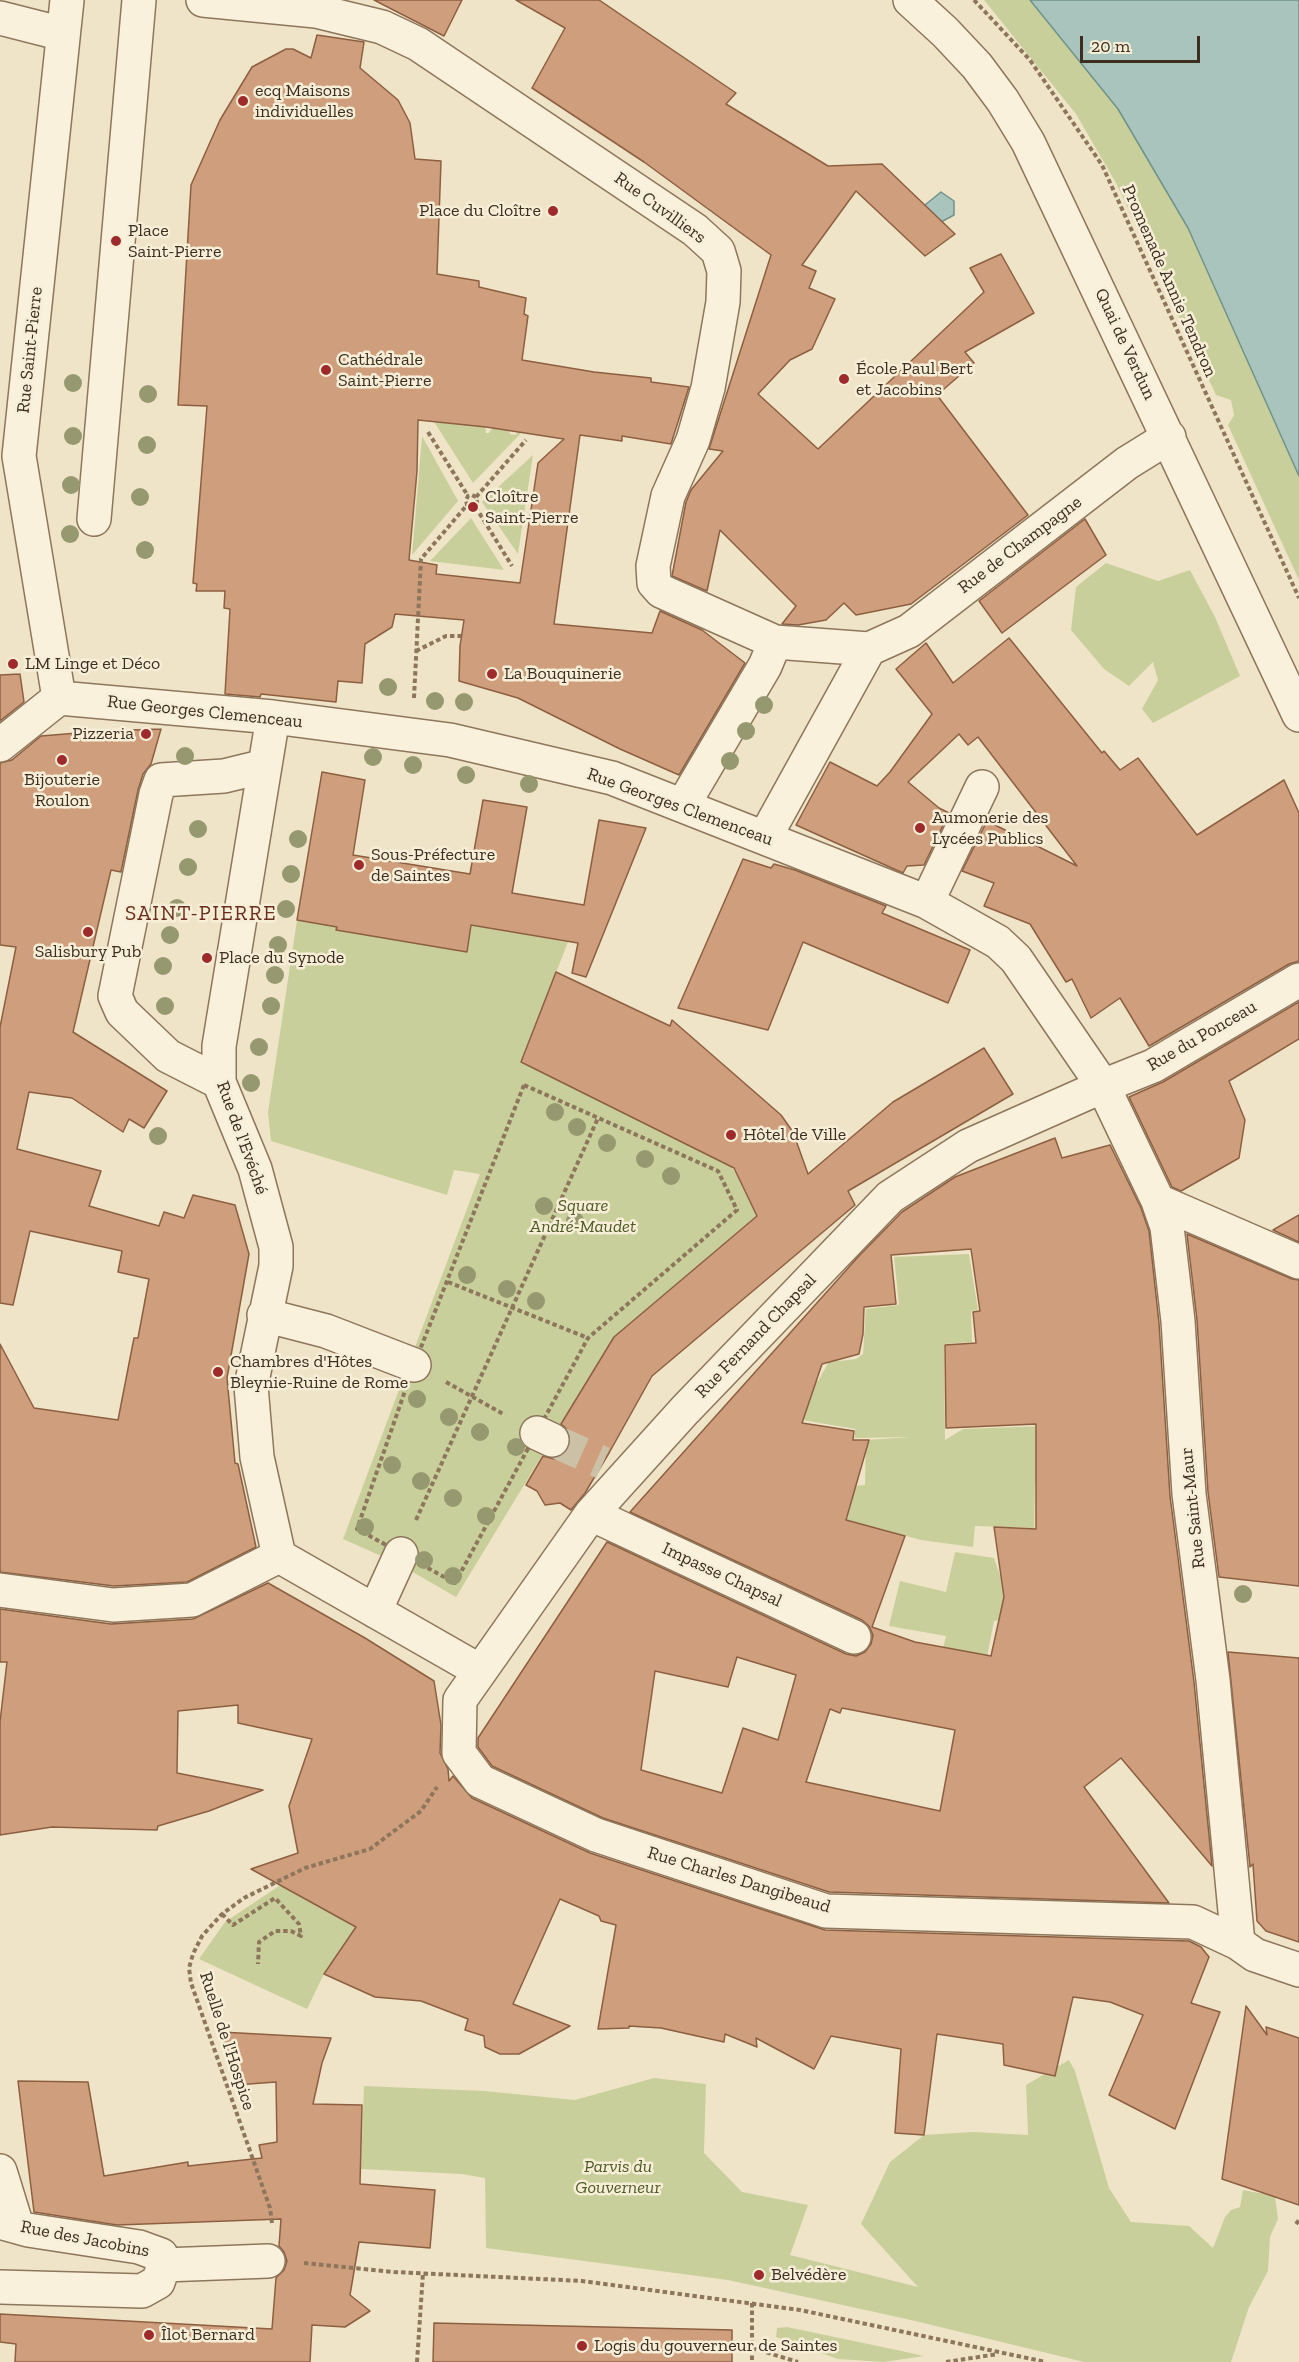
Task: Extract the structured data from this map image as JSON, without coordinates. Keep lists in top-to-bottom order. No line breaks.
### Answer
{"streets":{"street":["Rue Cuvilliers","Quai de Verdun","Rue Saint-Pierre","Rue de Champagne","Rue Georges Clemenceau","Rue du Ponceau","Rue de l'Evéché","Rue Fernand Chapsal","Rue Saint-Maur","Impasse Chapsal","Rue Charles Dangibeaud","Rue des Jacobins"],"path":["Promenade Annie Tendron","Ruelle de l'Hospice"]},"crossings":[["Quai de Verdun","Rue de Champagne"],["Rue Saint-Pierre","Rue Georges Clemenceau"],["Rue Georges Clemenceau","Rue du Ponceau"],["Rue Georges Clemenceau","Rue de l'Evéché"],["Rue Georges Clemenceau","Rue Fernand Chapsal"],["Rue Georges Clemenceau","Rue Saint-Maur"],["Rue du Ponceau","Rue Fernand Chapsal"],["Rue du Ponceau","Rue Saint-Maur"],["Rue Fernand Chapsal","Rue Saint-Maur"],["Rue Fernand Chapsal","Impasse Chapsal"],["Rue Saint-Maur","Rue Charles Dangibeaud"],["Rue Charles Dangibeaud","Ruelle de l'Hospice"]],"districts":["SAINT-PIERRE"],"parks":["Square André-Maudet","Parvis du Gouverneur"],"places":["ecq Maisons individuelles","Place du Cloître","Place Saint-Pierre","Cathédrale Saint-Pierre","École Paul Bert et Jacobins","Cloître Saint-Pierre","LM Linge et Déco","La Bouquinerie","Pizzeria","Bijouterie Roulon","Aumonerie des Lycées Publics","Sous-Préfecture de Saintes","Salisbury Pub","Place du Synode","Hôtel de Ville","Chambres d'Hôtes Bleynie-Ruine de Rome","Belvédère","Îlot Bernard","Logis du gouverneur de Saintes"],"scale_bar":"20 m"}
